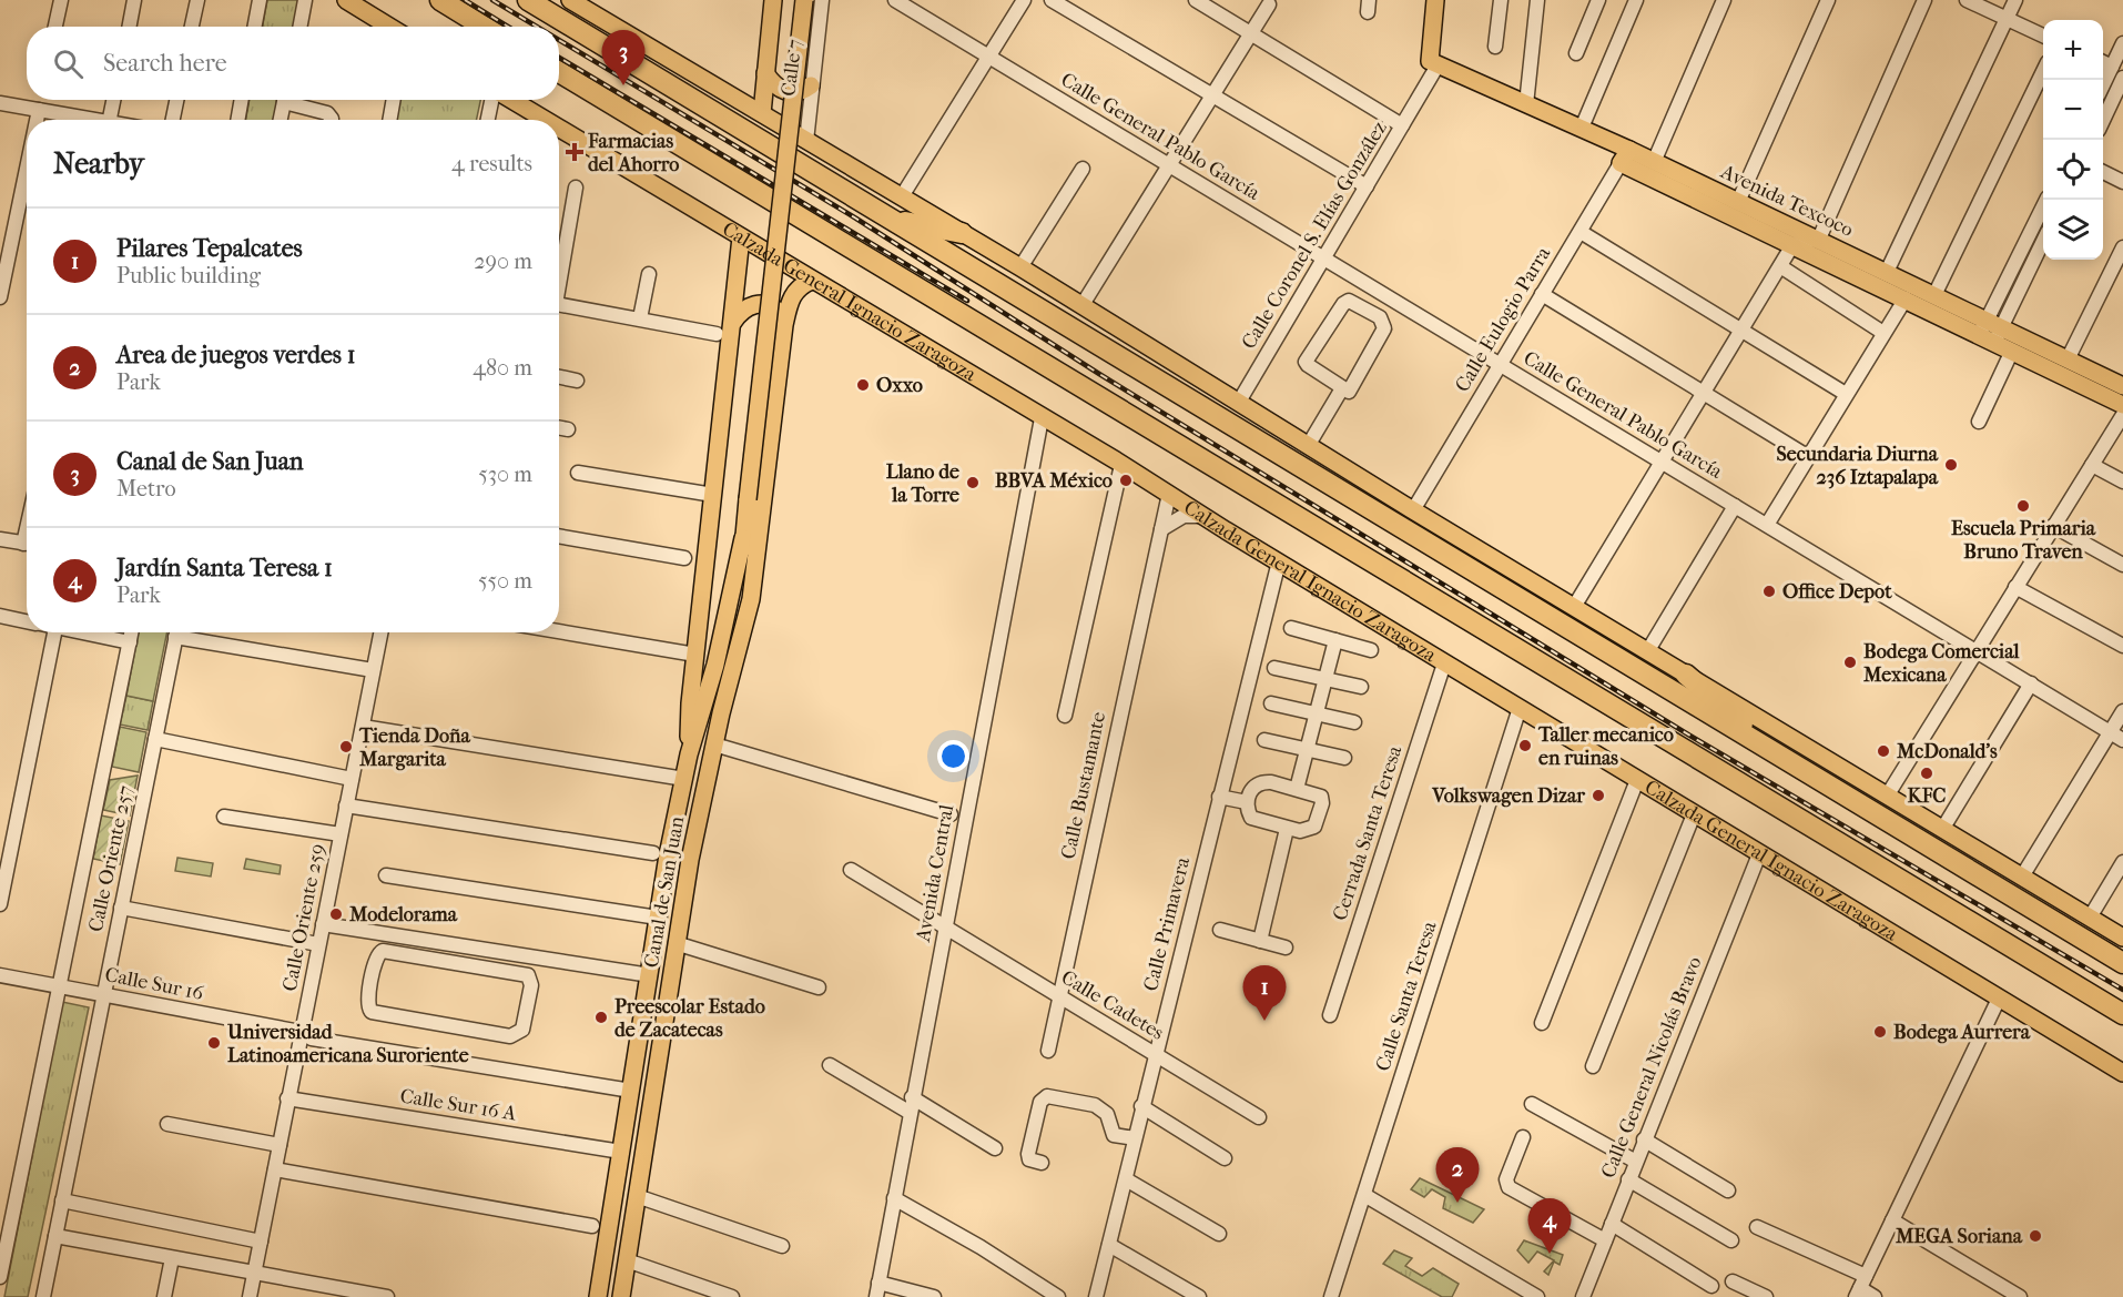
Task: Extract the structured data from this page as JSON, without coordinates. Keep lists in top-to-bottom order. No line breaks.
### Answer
{"streets":{"main road":["Calle 7","Avenida Texcoco","Calzada General Ignacio Zaragoza","Canal de San Juan"],"street":["Calle General Pablo García","Calle Coronel S. Elías González","Calle Eulogio Parra","Calle Bustamante","Cerrada Santa Teresa","Calle Oriente 257","Avenida Central","Calle Oriente 259","Calle Primavera","Calle Sur 16","Calle Santa Teresa","Calle Cadetes","Calle General Nicolás Bravo","Calle Sur 16 A"]},"crossings":[["Calle General Pablo García","Calle Coronel S. Elías González"],["Calle General Pablo García","Calle Eulogio Parra"],["Avenida Texcoco","Calle Coronel S. Elías González"],["Avenida Texcoco","Calle Eulogio Parra"],["Calzada General Ignacio Zaragoza","Calle Bustamante"],["Calzada General Ignacio Zaragoza","Cerrada Santa Teresa"],["Calzada General Ignacio Zaragoza","Avenida Central"],["Calzada General Ignacio Zaragoza","Canal de San Juan"],["Calzada General Ignacio Zaragoza","Calle Primavera"],["Calzada General Ignacio Zaragoza","Calle Santa Teresa"],["Calzada General Ignacio Zaragoza","Calle General Nicolás Bravo"],["Calle Bustamante","Calle Cadetes"],["Calle Oriente 257","Calle Sur 16"],["Avenida Central","Calle Cadetes"],["Canal de San Juan","Calle Sur 16"],["Canal de San Juan","Calle Sur 16 A"],["Calle Oriente 259","Calle Sur 16"],["Calle Oriente 259","Calle Sur 16 A"],["Calle Primavera","Calle Cadetes"]],"places":{"health":["Farmacias del Ahorro"],"other":["Oxxo","Secundaria Diurna 236 Iztapalapa","BBVA México","Llano de la Torre","Escuela Primaria Bruno Traven","Office Depot","Bodega Comercial Mexicana","Taller mecanico en ruinas","Tienda Doña Margarita","McDonald's","KFC","Volkswagen Dizar","Modelorama","Preescolar Estado de Zacatecas","Bodega Aurrera","Universidad Latinoamericana Suroriente","MEGA Soriana"]},"page":{"map_buttons":["+","−"],"search":"Search here","pins":["3","1","2","4"],"heading":["Nearby","4 results"],"list":[{"mark":"1","name":"Pilares Tepalcates","note":"Public building","value":"290 m"},{"mark":"2","name":"Area de juegos verdes 1","note":"Park","value":"480 m"},{"mark":"3","name":"Canal de San Juan","note":"Metro","value":"530 m"},{"mark":"4","name":"Jardín Santa Teresa 1","note":"Park","value":"550 m"}]}}
